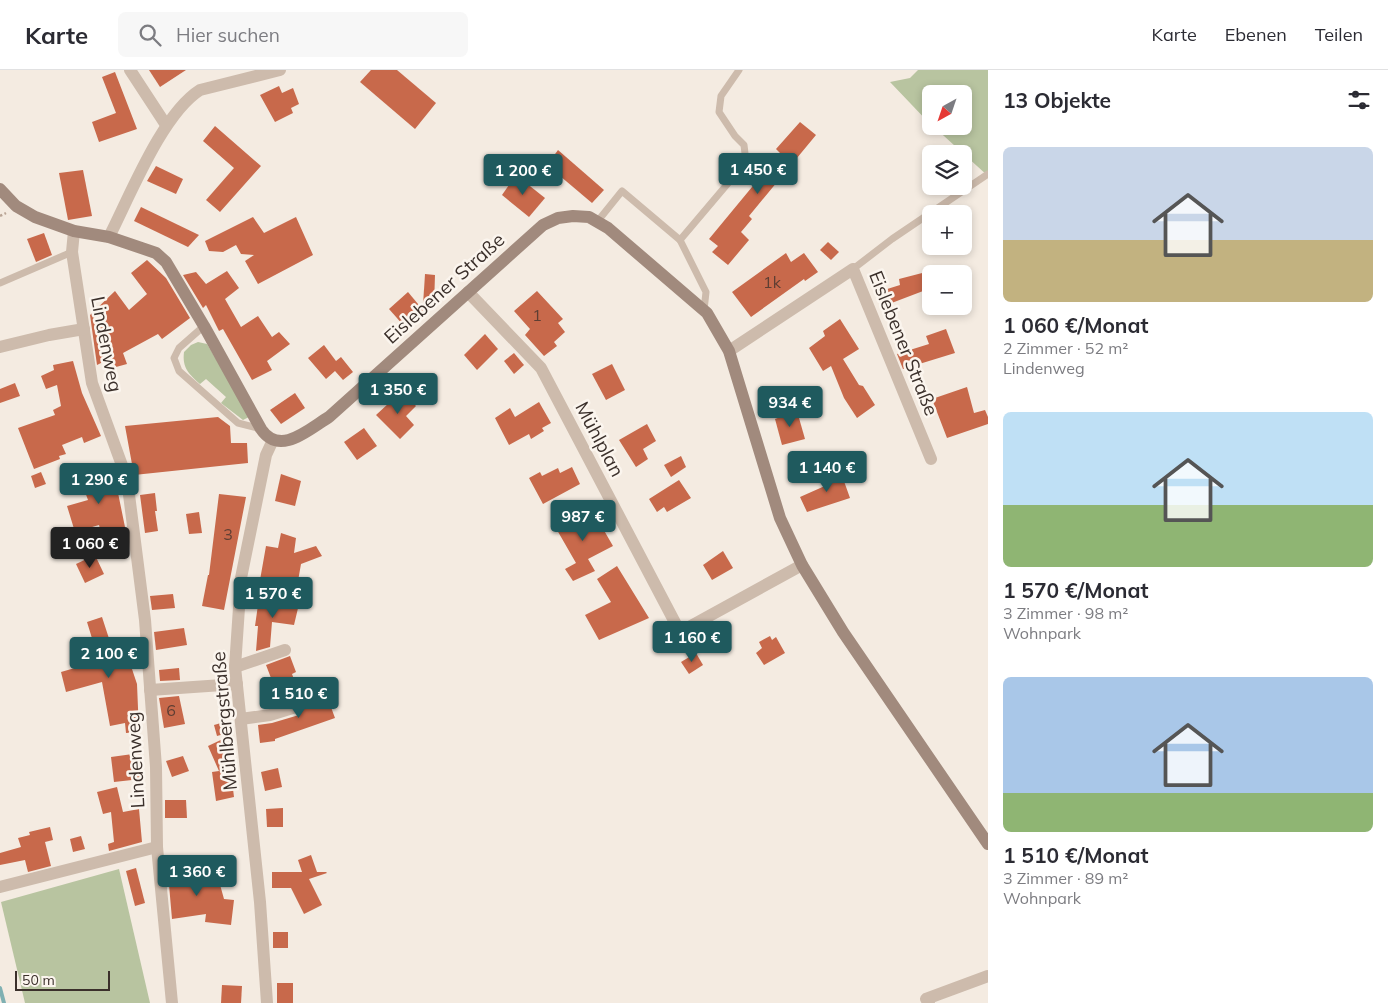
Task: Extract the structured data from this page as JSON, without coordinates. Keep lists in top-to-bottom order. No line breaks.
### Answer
{"streets":{"main road":["Eislebener Straße"],"street":["Lindenweg","Mühlplan","Mühlbergstraße"]},"crossings":[["Eislebener Straße","Mühlplan"],["Eislebener Straße","Mühlbergstraße"]],"house_numbers":["1k","1","3","6"],"scale_bar":"50 m","north":"bottom left","page":{"header":"Karte","search":"Hier suchen","nav":["Karte","Ebenen","Teilen"],"heading":"13 Objekte","map_buttons":["+","−"],"list":[{"name":"1 060 €/Monat","note":"2 Zimmer · 52 m² · Lindenweg"},{"name":"1 570 €/Monat","note":"3 Zimmer · 98 m² · Wohnpark"},{"name":"1 510 €/Monat","note":"3 Zimmer · 89 m² · Wohnpark"}],"price":["1 450 €","1 200 €","1 350 €","934 €","1 140 €","1 290 €","987 €","1 060 €","1 570 €","1 160 €","2 100 €","1 510 €","1 360 €"],"scale":"50 m"}}
